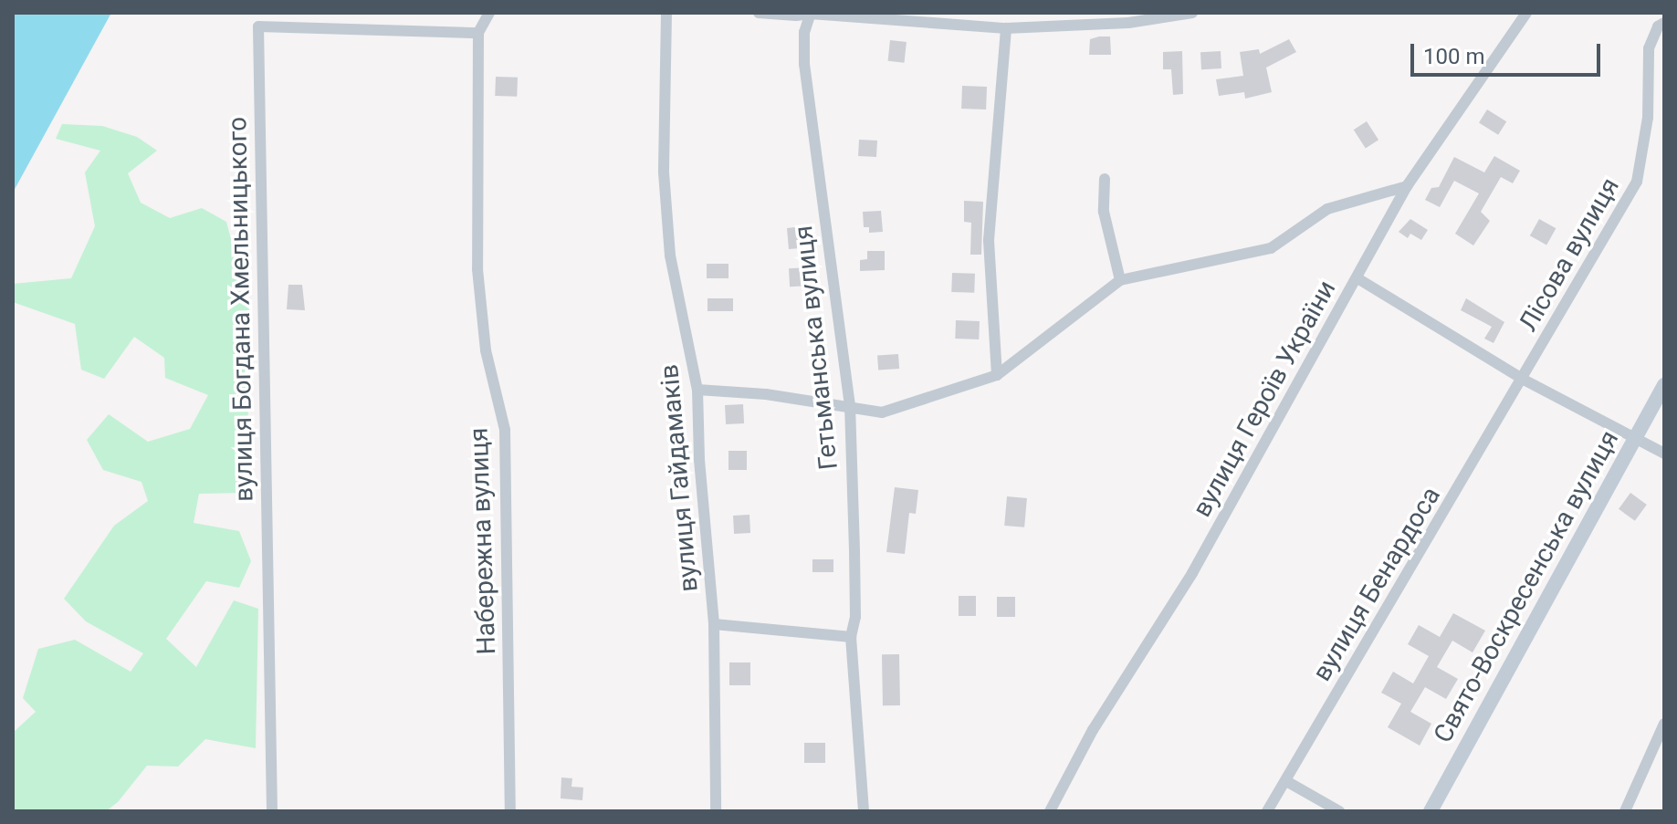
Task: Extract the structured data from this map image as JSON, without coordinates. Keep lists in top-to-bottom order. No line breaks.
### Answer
{"streets":{"street":["Лісова вулиця","вулиця Богдана Хмельницького","Гетьманська вулиця","вулиця Героїв України","вулиця Гайдамаків","Набережна вулиця","вулиця Бенардоса","Свято-Воскресенська вулиця"]},"crossings":[["Лісова вулиця","вулиця Бенардоса"],["вулиця Богдана Хмельницького","Набережна вулиця"]],"scale_bar":"100 m"}
